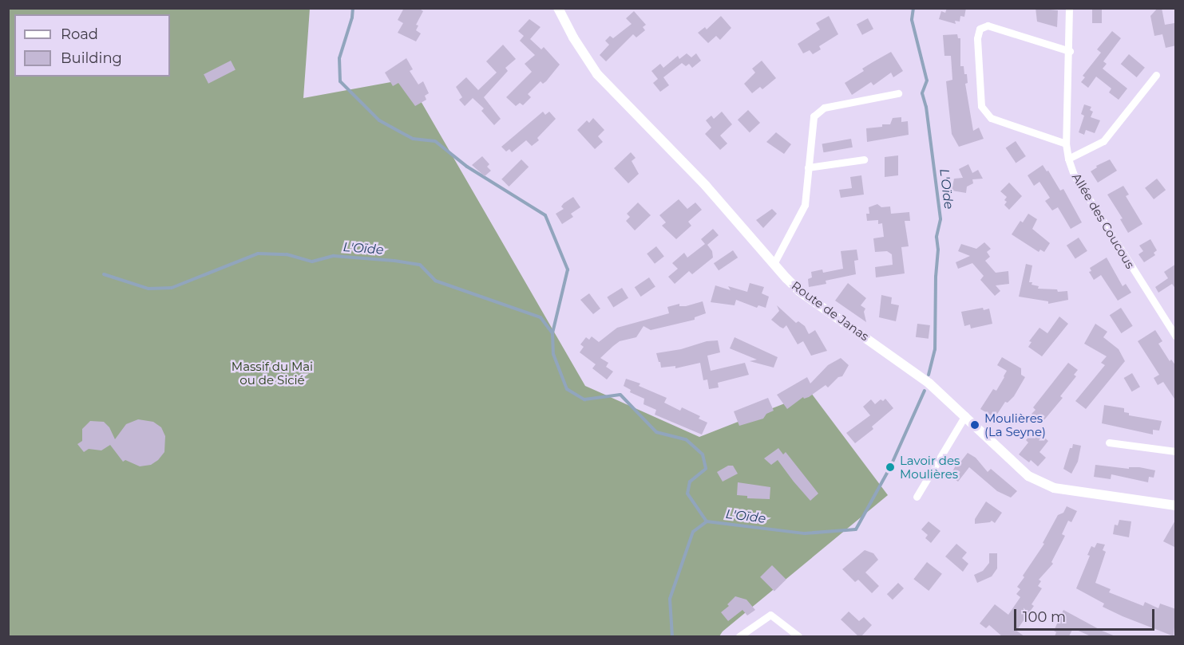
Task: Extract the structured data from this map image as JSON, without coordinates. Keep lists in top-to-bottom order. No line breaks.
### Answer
{"streets":{"street":["Allée des Coucous","Route de Janas"]},"water":["L'Oïde"],"parks":["Massif du Mai ou de Sicié"],"places":["Moulières (La Seyne)","Lavoir des Moulières"],"legend":["Road","Building"],"scale_bar":"100 m"}
